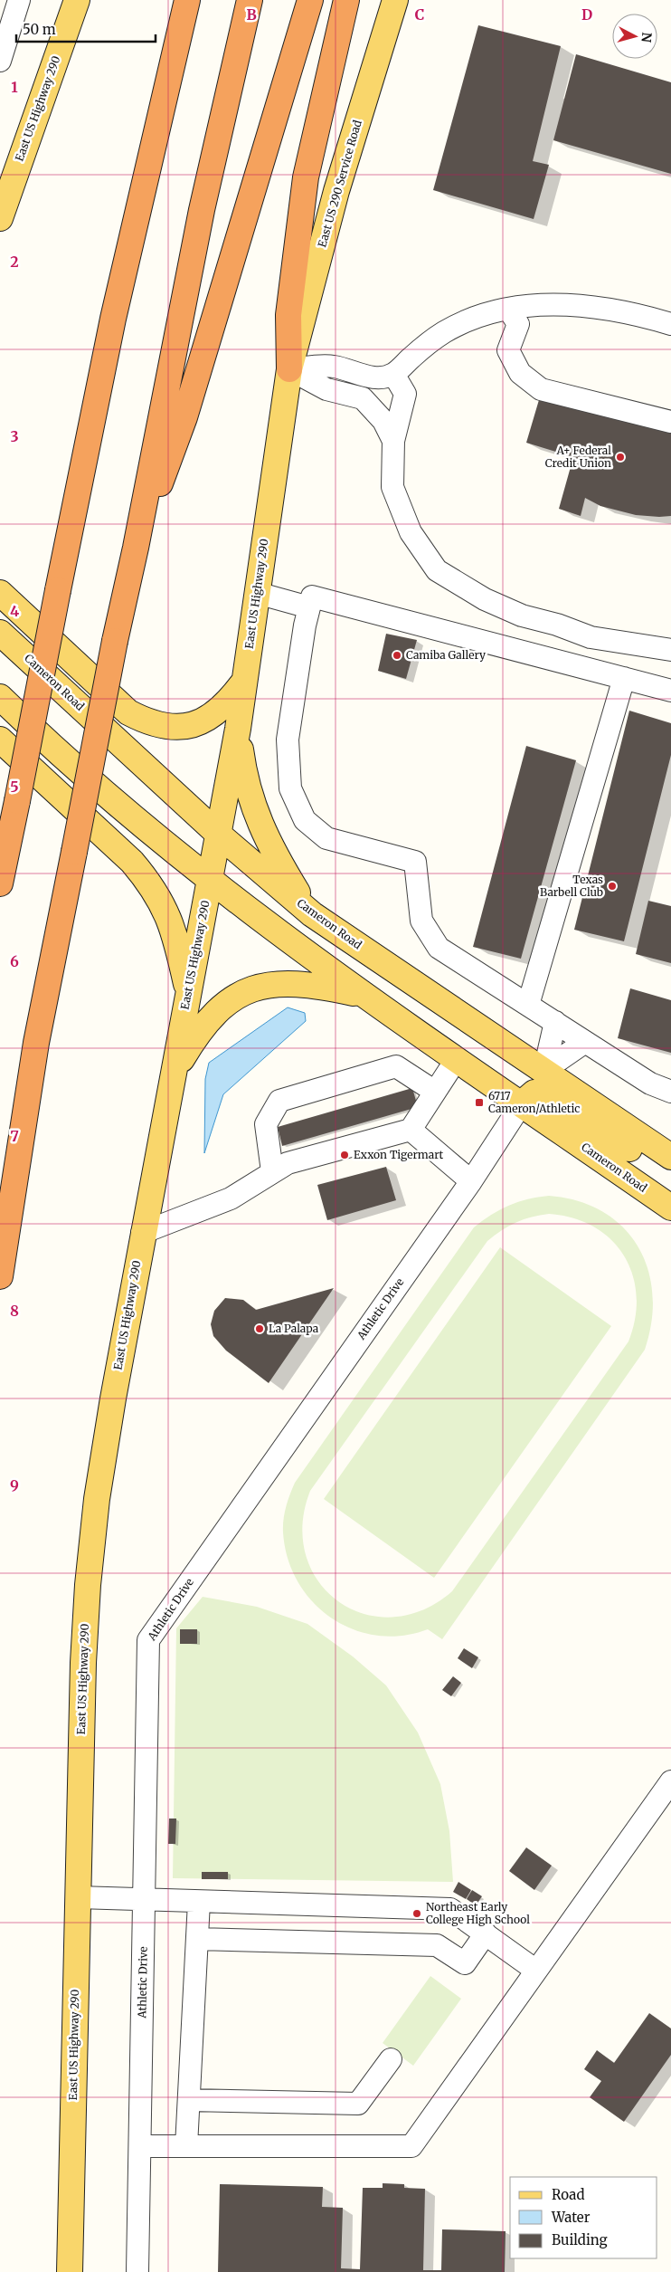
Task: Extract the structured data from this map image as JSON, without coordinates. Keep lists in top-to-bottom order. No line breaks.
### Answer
{"streets":{"main road":["East US Highway 290","East US 290 Service Road","Cameron Road"],"street":["Athletic Drive"]},"crossings":[["East US Highway 290","East US 290 Service Road"],["East US Highway 290","Cameron Road"],["Cameron Road","Athletic Drive"]],"places":{"other":["A+ Federal Credit Union","Camiba Gallery","Texas Barbell Club","Exxon Tigermart","La Palapa","Northeast Early College High School"],"transit":["6717 Cameron/Athletic"]},"legend":["Road","Water","Building"],"scale_bar":"50 m","north":"right","grid":{"columns":["B","C","D"],"rows":["1","2","3","4","5","6","7","8","9"]}}
